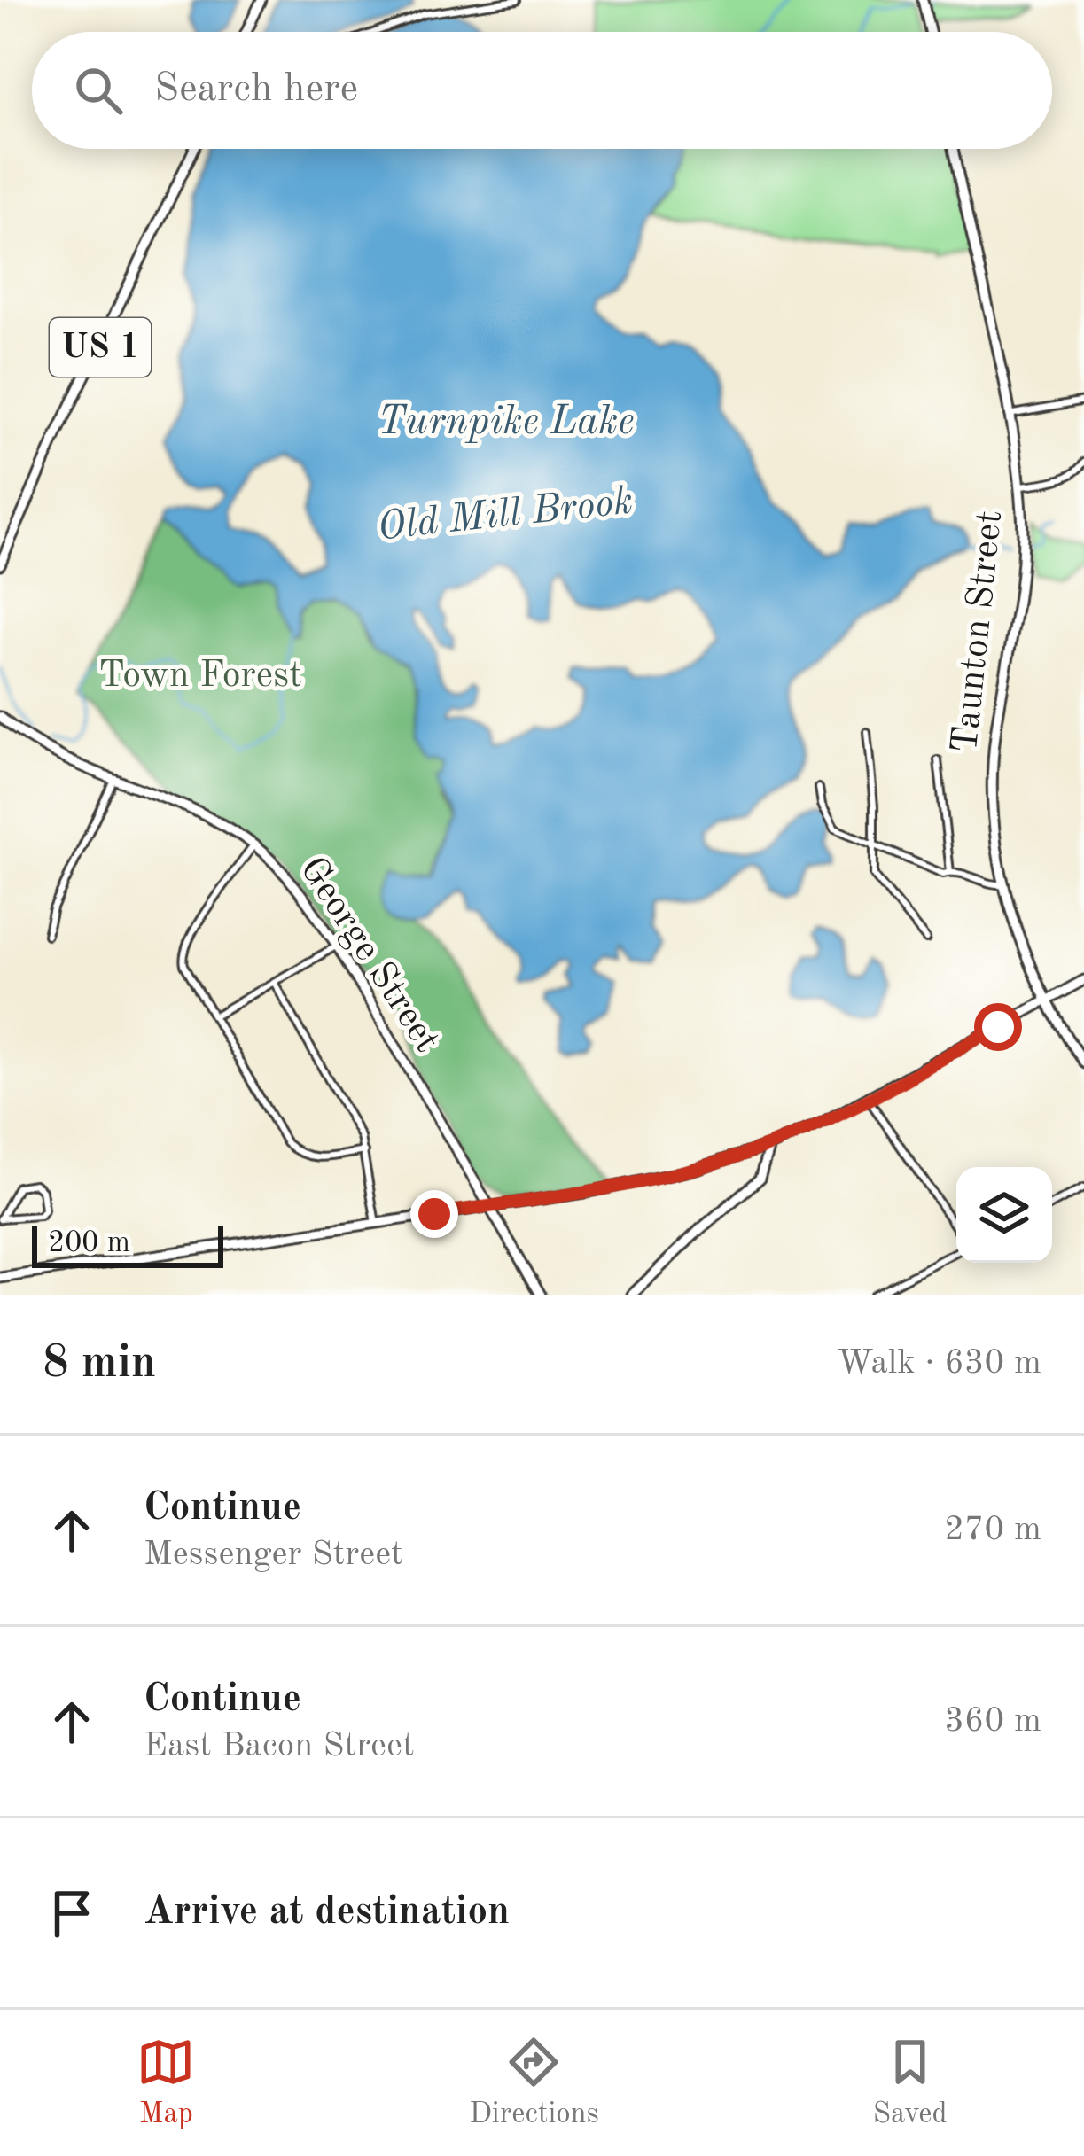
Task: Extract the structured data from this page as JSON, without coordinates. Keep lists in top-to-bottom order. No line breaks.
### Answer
{"streets":{"main road":["US 1","Taunton Street","George Street"]},"water":["Turnpike Lake","Old Mill Brook"],"parks":["Town Forest"],"scale_bar":"200 m","page":{"search":"Search here","scale":"200 m","heading":["8 min","Walk · 630 m"],"list":[["Continue","Messenger Street","270 m"],["Continue","East Bacon Street","360 m"],"Arrive at destination"],"nav":["Map","Directions","Saved"]}}
